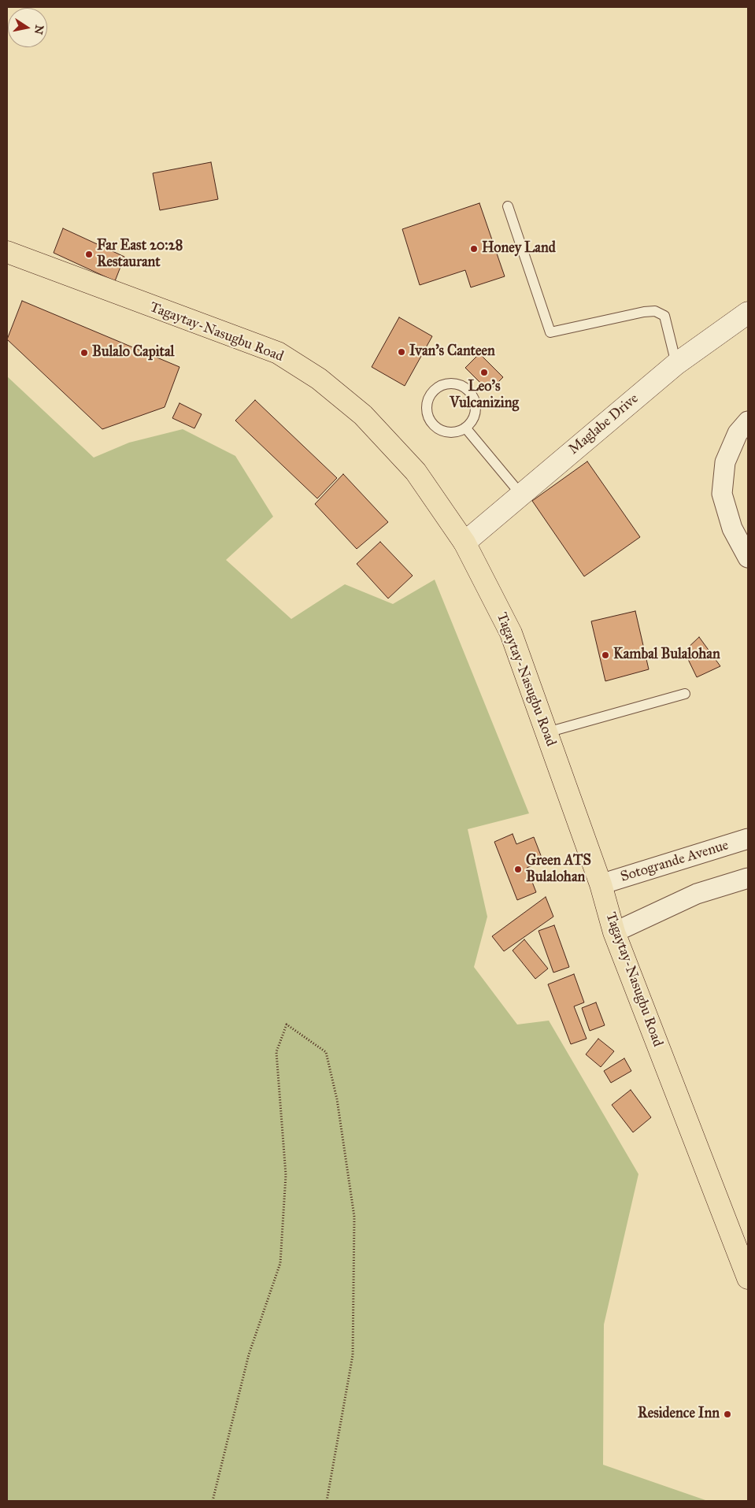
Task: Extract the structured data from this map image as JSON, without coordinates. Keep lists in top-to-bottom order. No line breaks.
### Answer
{"streets":{"main road":["Tagaytay-Nasugbu Road","Maglabe Drive"],"street":["Sotogrande Avenue"]},"crossings":[["Tagaytay-Nasugbu Road","Maglabe Drive"],["Tagaytay-Nasugbu Road","Sotogrande Avenue"]],"places":["Honey Land","Far East 20:28 Restaurant","Ivan's Canteen","Bulalo Capital","Leo's Vulcanizing","Kambal Bulalohan","Green ATS Bulalohan","Residence Inn"],"north":"right"}
